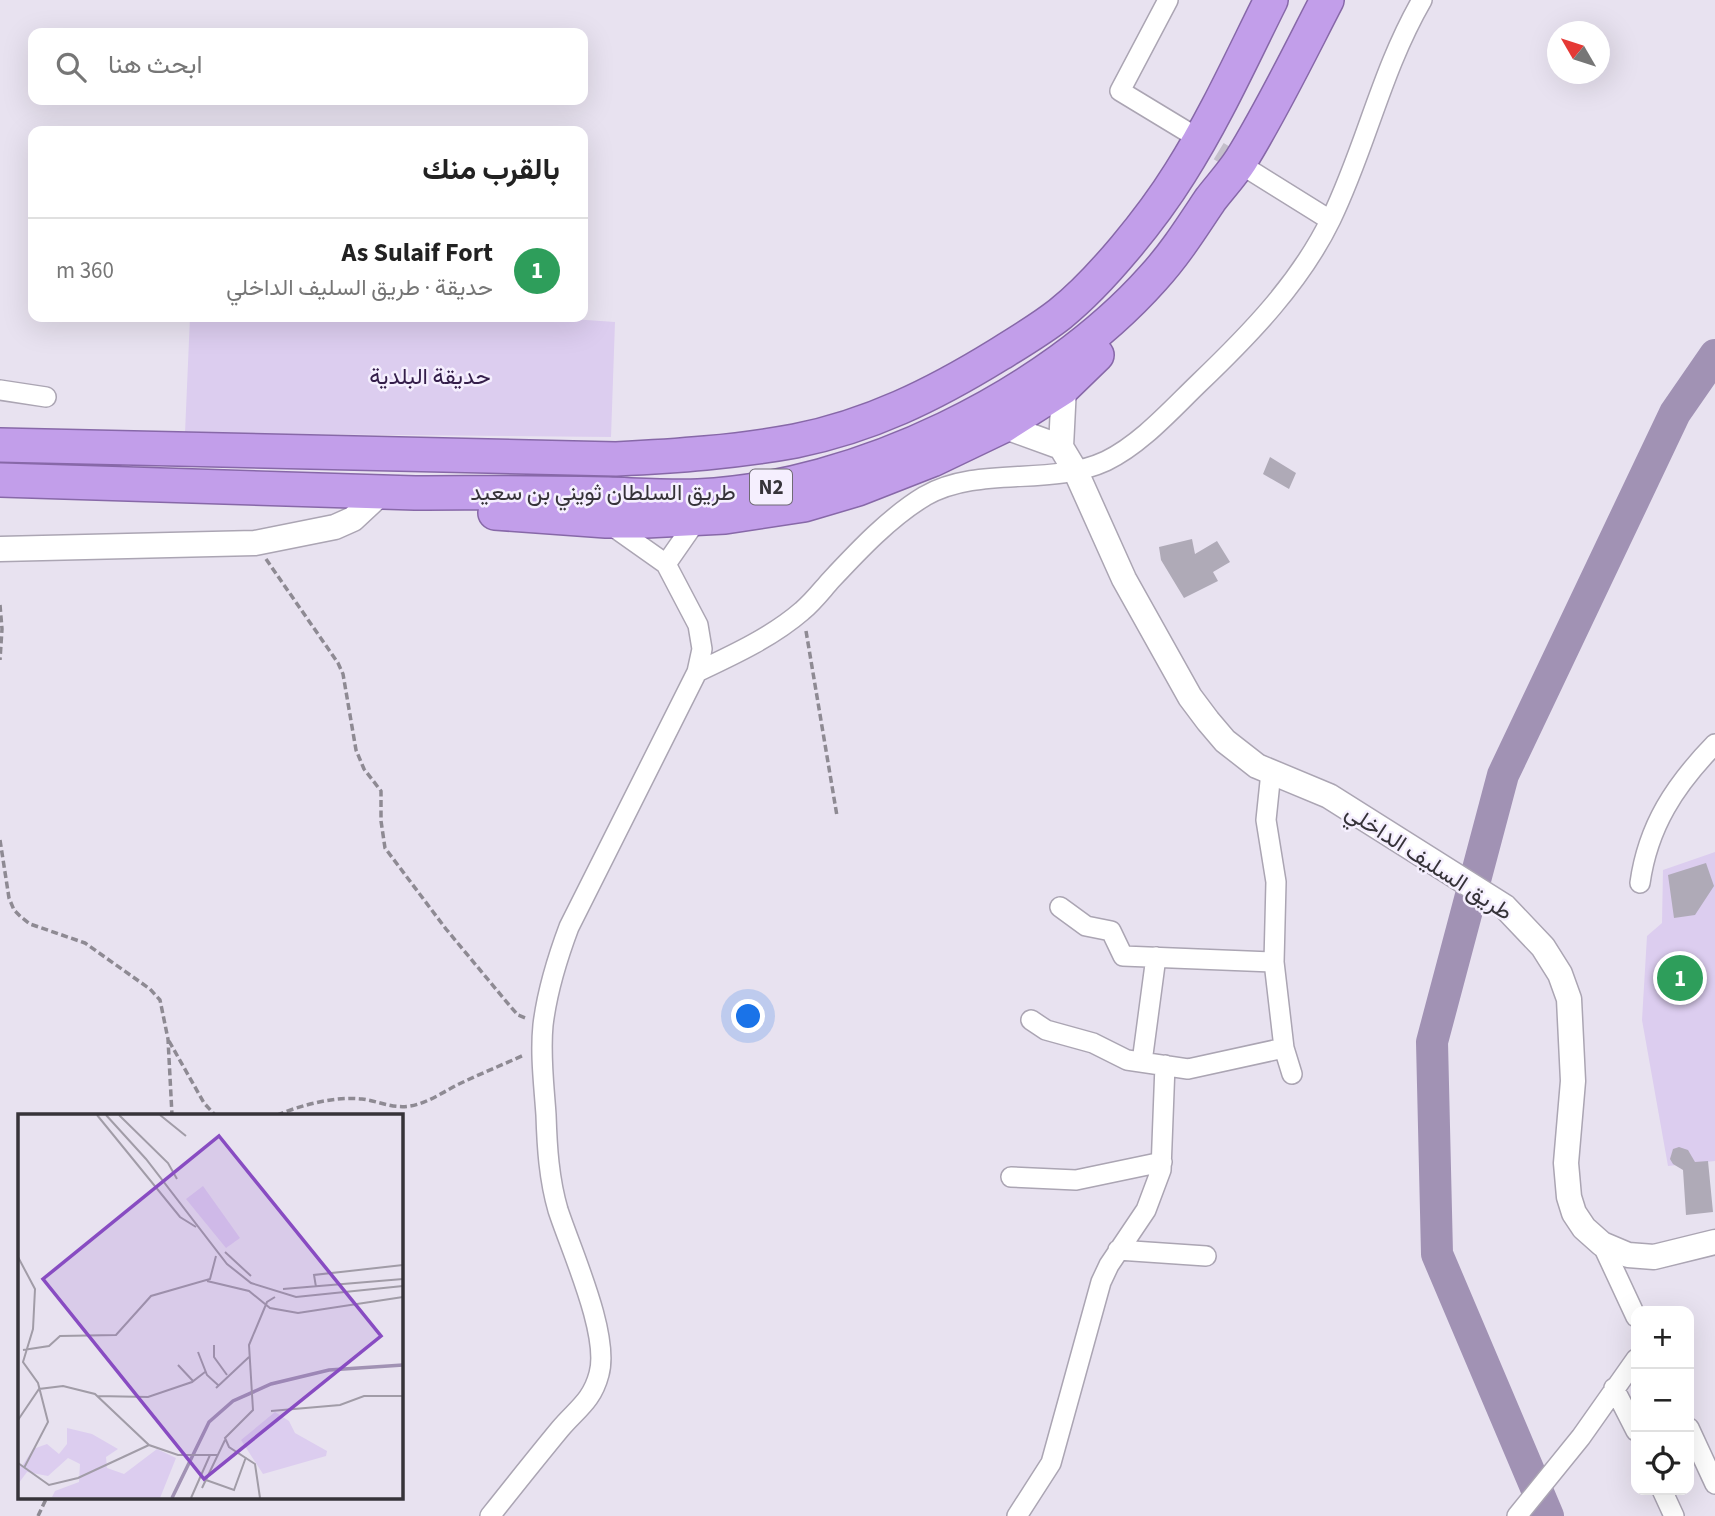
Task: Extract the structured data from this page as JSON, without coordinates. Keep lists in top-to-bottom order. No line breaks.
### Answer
{"streets":{"highway":["N2","طريق السلطان ثويني بن سعيد"],"street":["طريق السليف الداخلي"]},"parks":["حديقة البلدية"],"north":"top left","page":{"search":"ابحث هنا","heading":"بالقرب منك","list":[{"mark":"1","name":"As Sulaif Fort","note":"حديقة · طريق السليف الداخلي","value":"360 m"}],"pins":"1","map_buttons":["+","−"]}}
